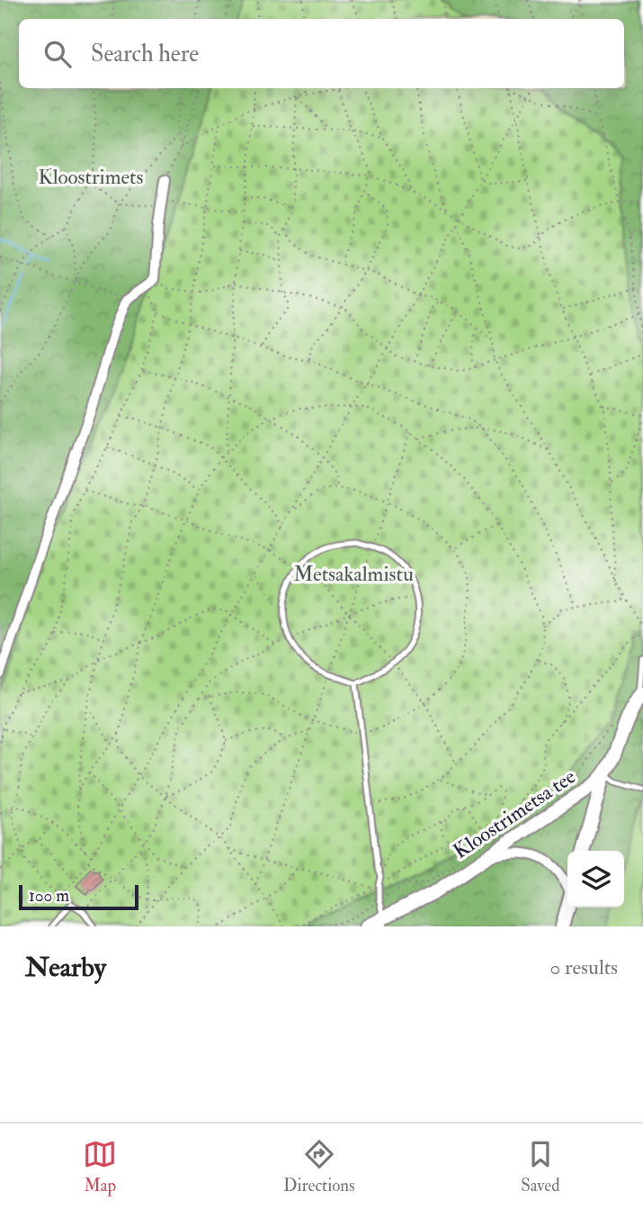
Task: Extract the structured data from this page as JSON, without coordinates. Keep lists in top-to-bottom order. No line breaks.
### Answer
{"streets":{"main road":["Kloostrimetsa tee"]},"parks":["Kloostrimets","Metsakalmistu"],"scale_bar":"100 m","page":{"search":"Search here","scale":"100 m","heading":["Nearby","0 results"],"nav":["Map","Directions","Saved"]}}
